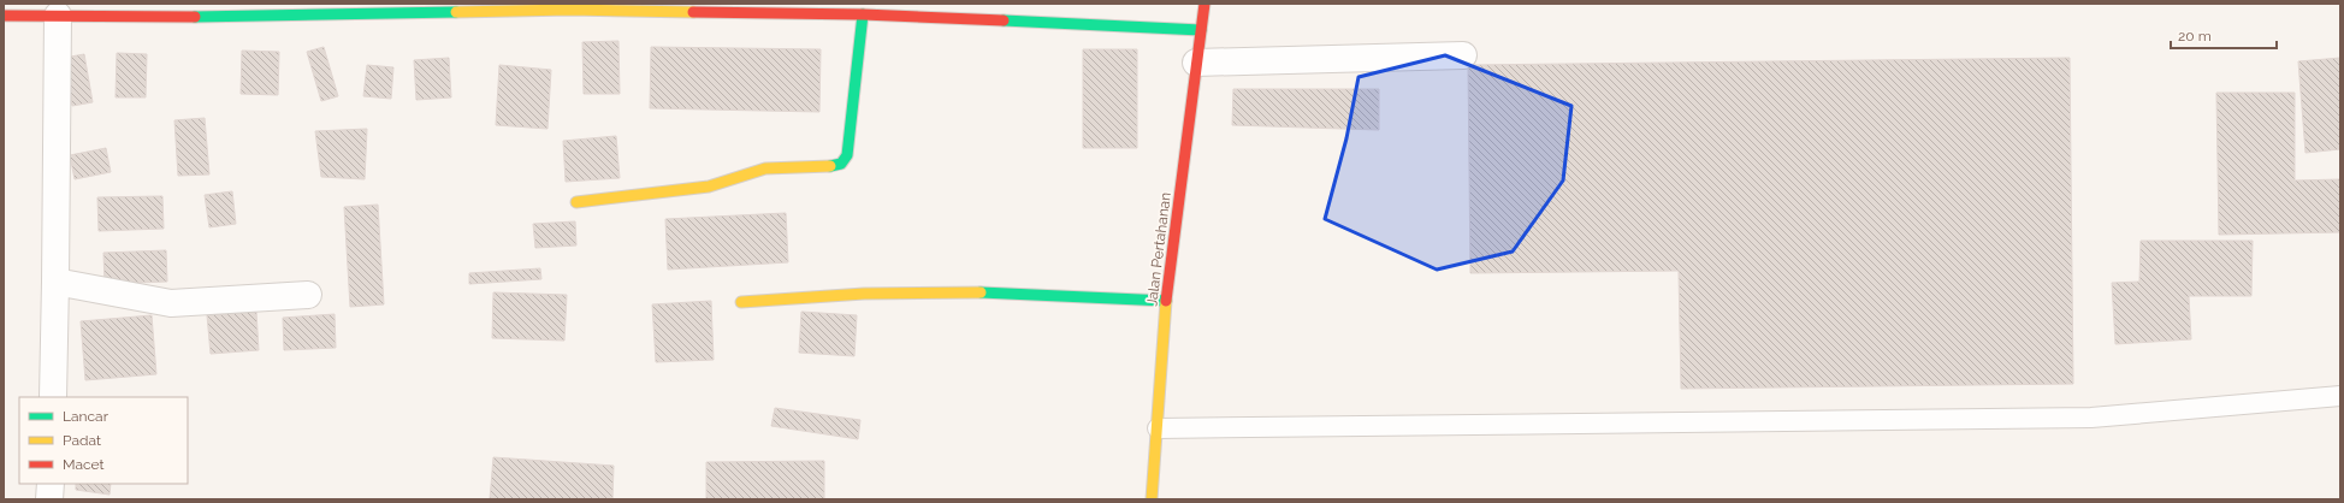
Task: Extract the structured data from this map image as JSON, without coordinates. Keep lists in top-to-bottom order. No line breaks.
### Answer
{"streets":{"street":["Jalan Pertahanan"]},"legend":["Lancar","Padat","Macet"],"scale_bar":"20 m"}
